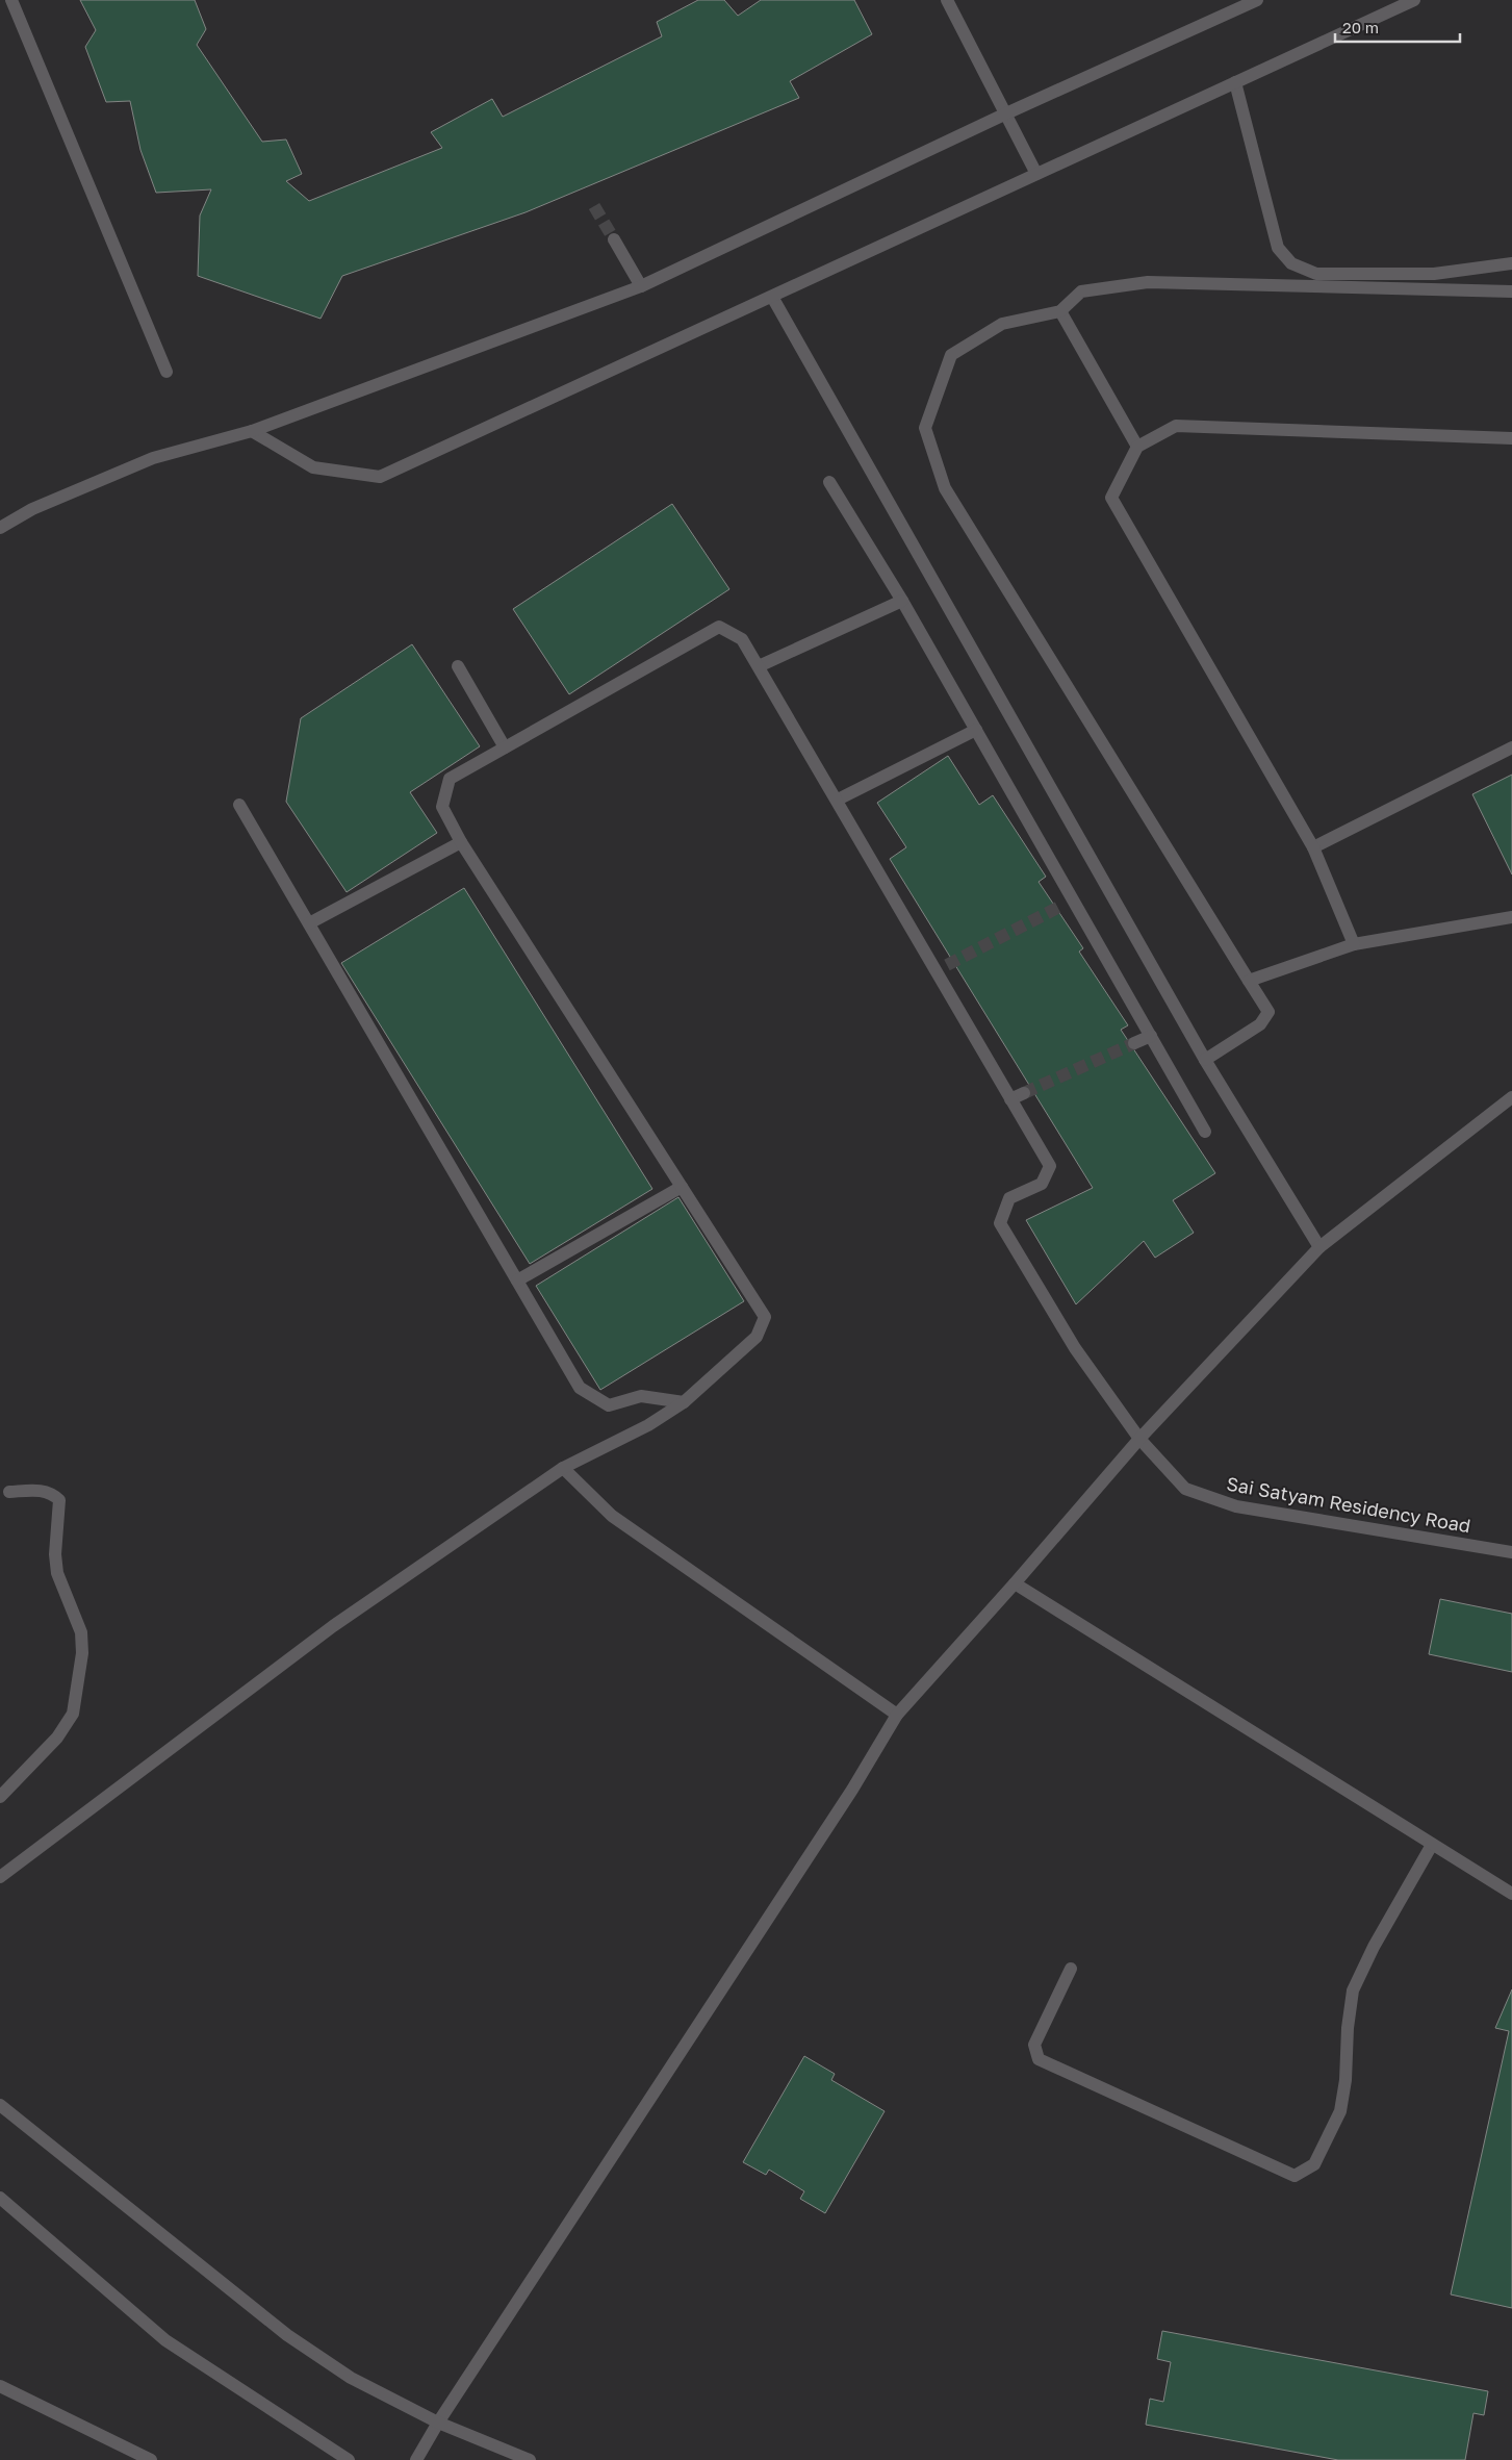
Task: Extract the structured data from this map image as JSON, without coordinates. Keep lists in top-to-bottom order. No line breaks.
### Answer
{"streets":{"street":["Sai Satyam Residency Road"]},"scale_bar":"20 m"}
